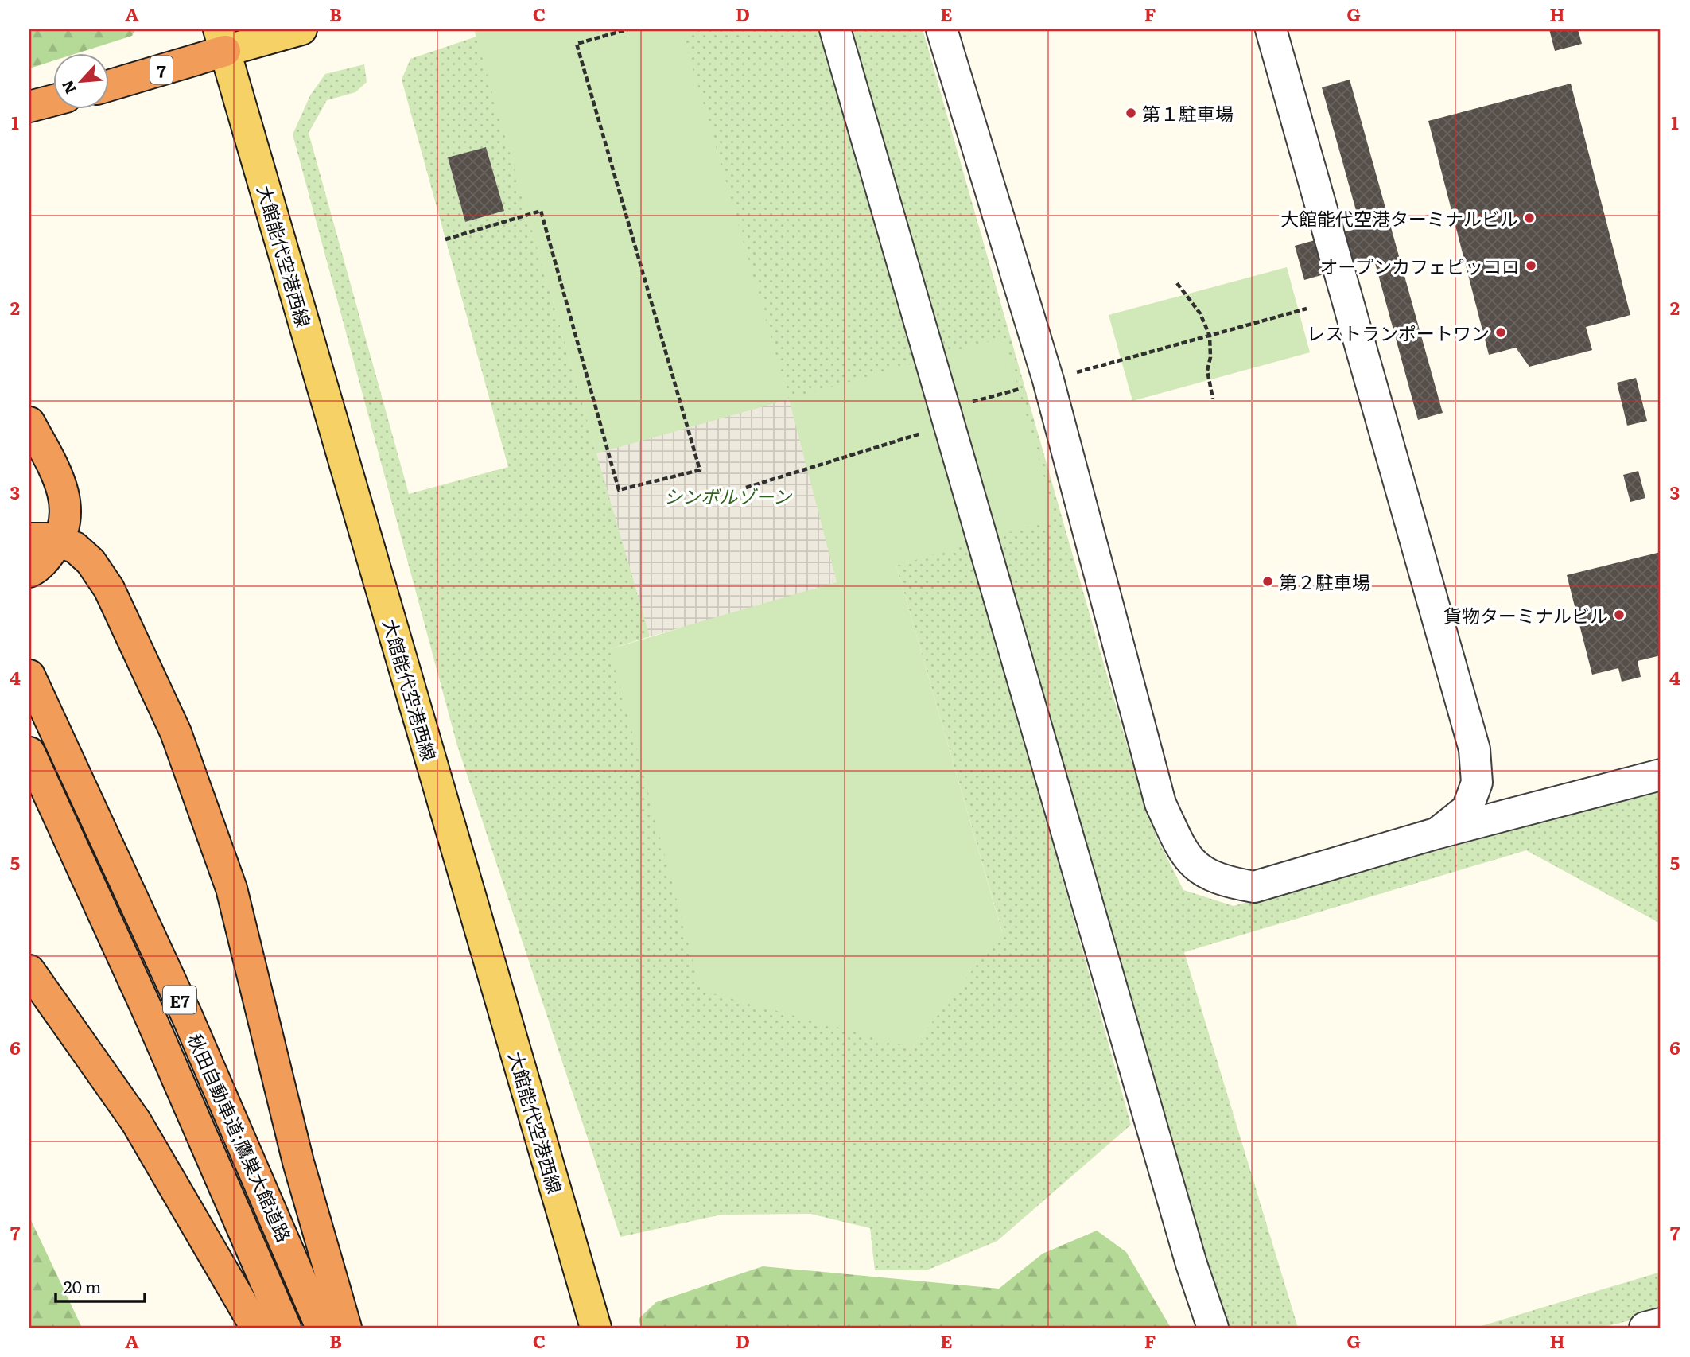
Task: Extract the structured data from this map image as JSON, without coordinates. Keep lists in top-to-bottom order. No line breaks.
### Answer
{"streets":{"highway":["7","E7","秋田自動車道;鷹巣大館道路"],"main road":["大館能代空港西線"]},"crossings":[["7","大館能代空港西線"]],"parks":["シンボルゾーン"],"places":["第１駐車場","大館能代空港ターミナルビル","オープンカフェピッコロ","レストランポートワン","第２駐車場","貨物ターミナルビル"],"scale_bar":"20 m","north":"bottom left","grid":{"columns":["A","B","C","D","E","F","G","H"],"rows":["1","2","3","4","5","6","7"]}}
